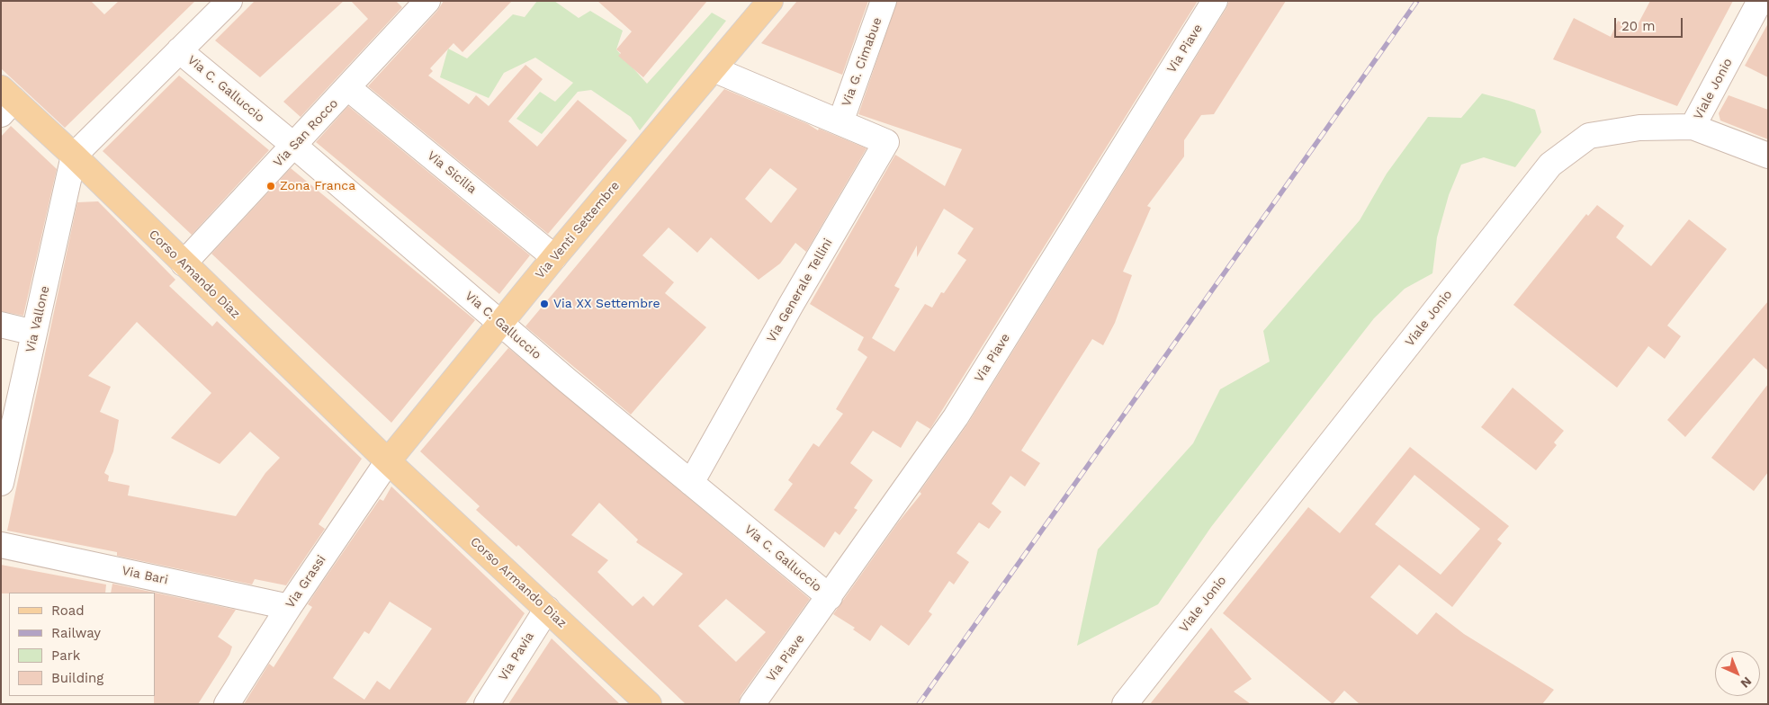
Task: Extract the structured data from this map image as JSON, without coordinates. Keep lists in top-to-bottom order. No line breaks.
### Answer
{"streets":{"main road":["Via Venti Settembre","Corso Amando Diaz","Corso Armando Diaz"],"street":["Via Piave","Via G. Cimabue","Via C. Galluccio","Viale Jonio","Via San Rocco","Via Sicilia","Via Generale Tellini","Via Vallone","Via Bari","Via Grassi","Via Pavia"]},"crossings":[["Via Piave","Via C. Galluccio"],["Via G. Cimabue","Via Generale Tellini"],["Via C. Galluccio","Via San Rocco"],["Via C. Galluccio","Via Venti Settembre"],["Via C. Galluccio","Via Generale Tellini"],["Via San Rocco","Via Sicilia"],["Via San Rocco","Corso Amando Diaz"],["Via Sicilia","Via Venti Settembre"],["Via Venti Settembre","Corso Amando Diaz"],["Via Venti Settembre","Via Grassi"],["Via Venti Settembre","Corso Armando Diaz"],["Corso Amando Diaz","Via Vallone"],["Corso Amando Diaz","Via Grassi"],["Corso Amando Diaz","Corso Armando Diaz"],["Via Bari","Via Grassi"],["Via Grassi","Corso Armando Diaz"],["Corso Armando Diaz","Via Pavia"]],"places":["Zona Franca","Via XX Settembre"],"legend":["Road","Railway","Park","Building"],"scale_bar":"20 m","north":"bottom right"}
